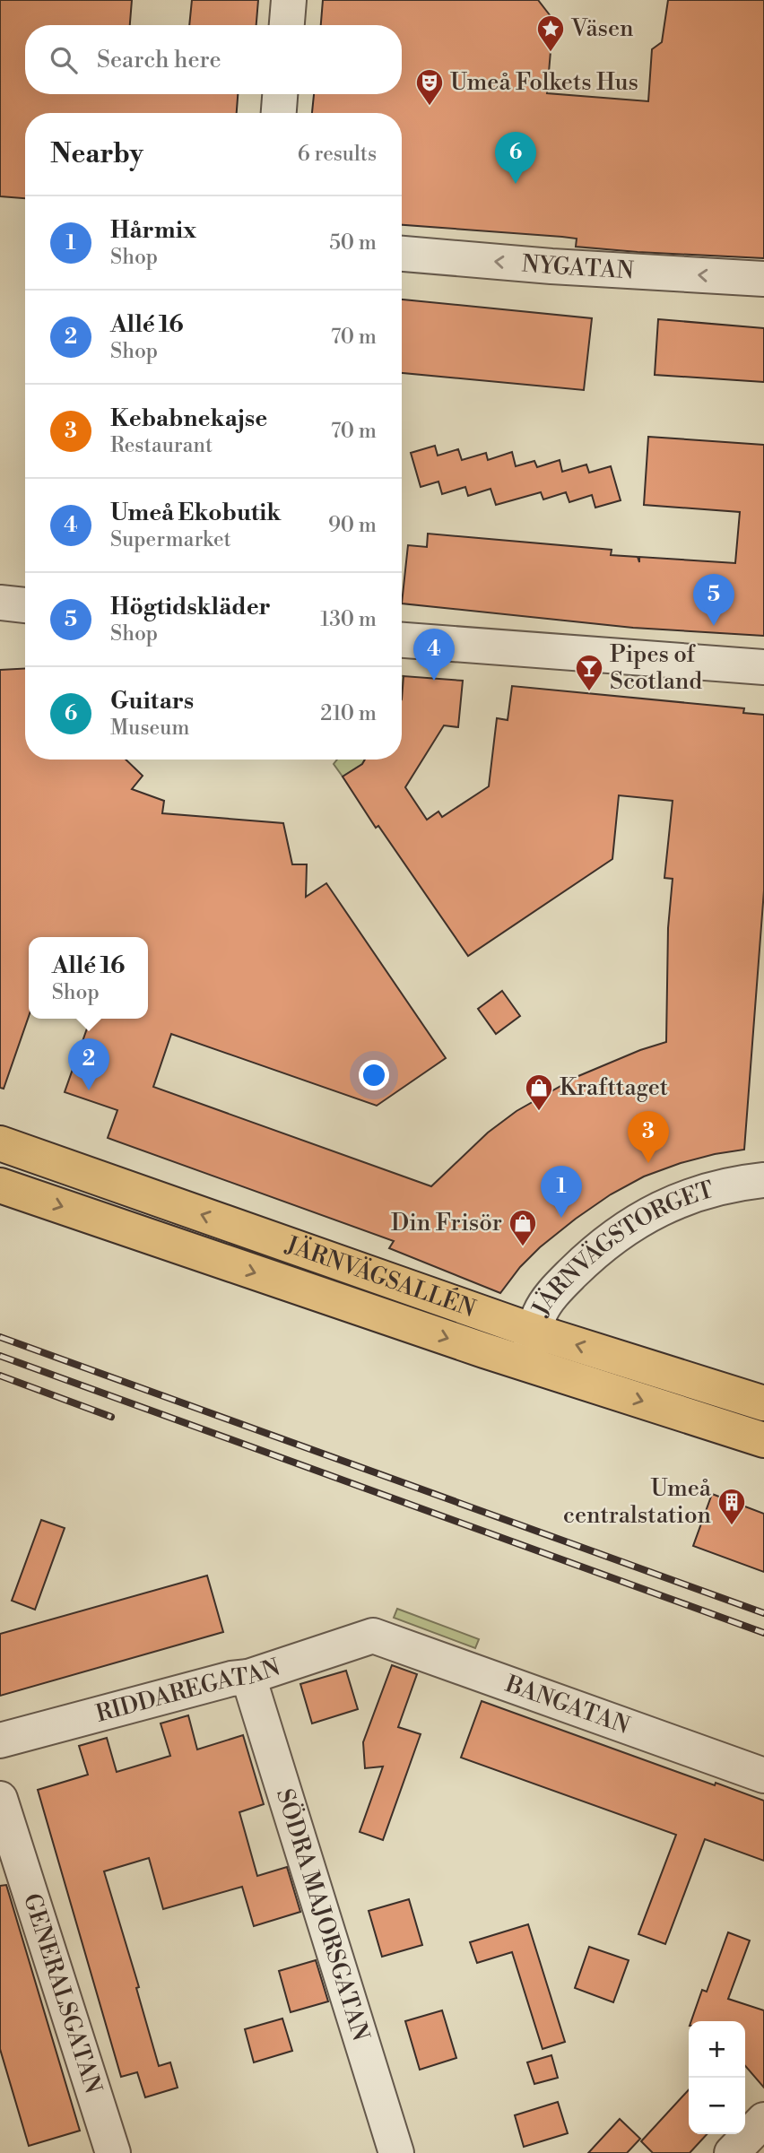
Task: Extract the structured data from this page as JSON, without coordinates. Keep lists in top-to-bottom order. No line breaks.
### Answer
{"streets":{"main road":["JÄRNVÄGSALLÉN"],"street":["NYGATAN","JÄRNVÄGSTORGET","RIDDAREGATAN","BANGATAN","SÖDRA MAJORSGATAN","GENERALSGATAN"]},"crossings":[["JÄRNVÄGSTORGET","JÄRNVÄGSALLÉN"],["RIDDAREGATAN","BANGATAN"],["RIDDAREGATAN","SÖDRA MAJORSGATAN"]],"one_way":["NYGATAN"],"places":{"place":["Väsen"],"theatre":["Umeå Folkets Hus"],"bar":["Pipes of Scotland"],"shop":["Krafttaget","Din Frisör"],"building":["Umeå centralstation"]},"page":{"search":"Search here","heading":["Nearby","6 results"],"pins":["6","5","4","2","3","1"],"list":[{"mark":"1","name":"Hårmix","note":"Shop","value":"50 m"},{"mark":"2","name":"Allé 16","note":"Shop","value":"70 m"},{"mark":"3","name":"Kebabnekajse","note":"Restaurant","value":"70 m"},{"mark":"4","name":"Umeå Ekobutik","note":"Supermarket","value":"90 m"},{"mark":"5","name":"Högtidskläder","note":"Shop","value":"130 m"},{"mark":"6","name":"Guitars","note":"Museum","value":"210 m"}],"popup":["Allé 16","Shop"],"map_buttons":["+","−"]}}
